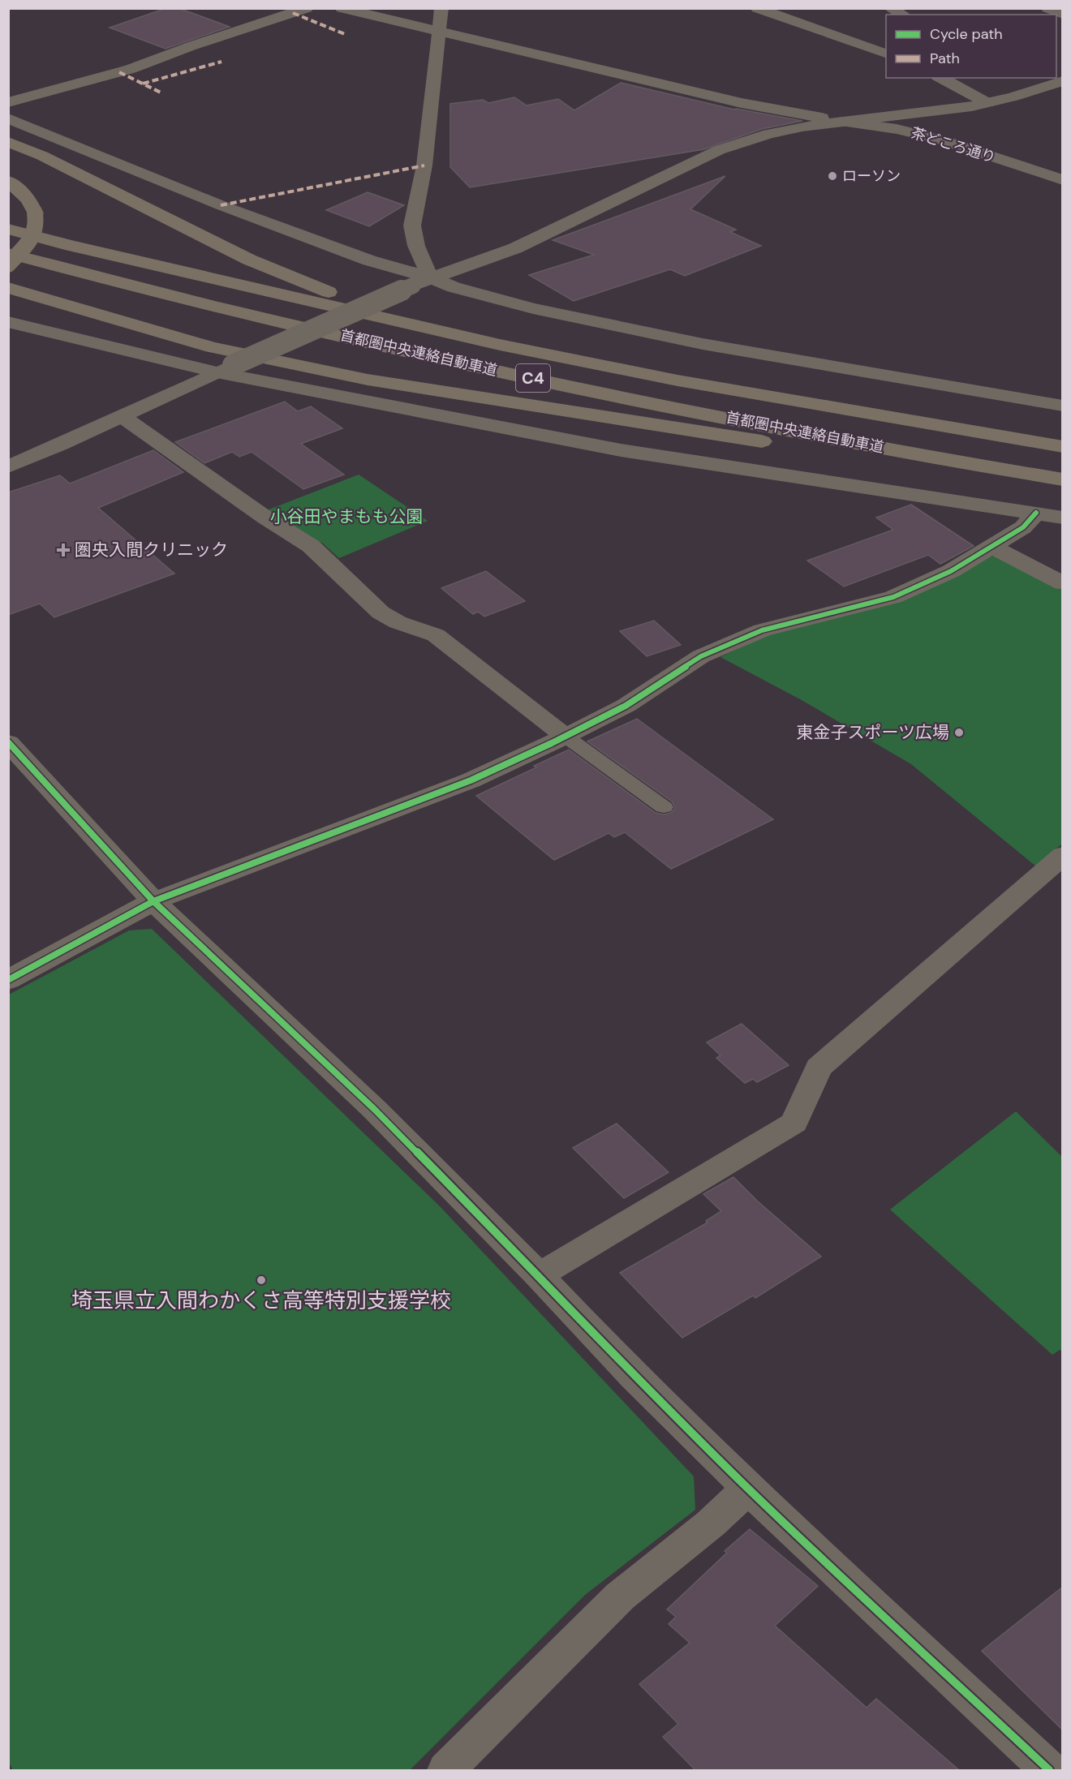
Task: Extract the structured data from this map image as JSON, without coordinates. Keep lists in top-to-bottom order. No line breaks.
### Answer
{"streets":{"highway":["首都圏中央連絡自動車道","C4"],"street":["茶どころ通り"]},"parks":["小谷田やまもも公園"],"places":{"other":["ローソン","東金子スポーツ広場","埼玉県立入間わかくさ高等特別支援学校"],"health":["圏央入間クリニック"]},"legend":["Cycle path","Path"]}
